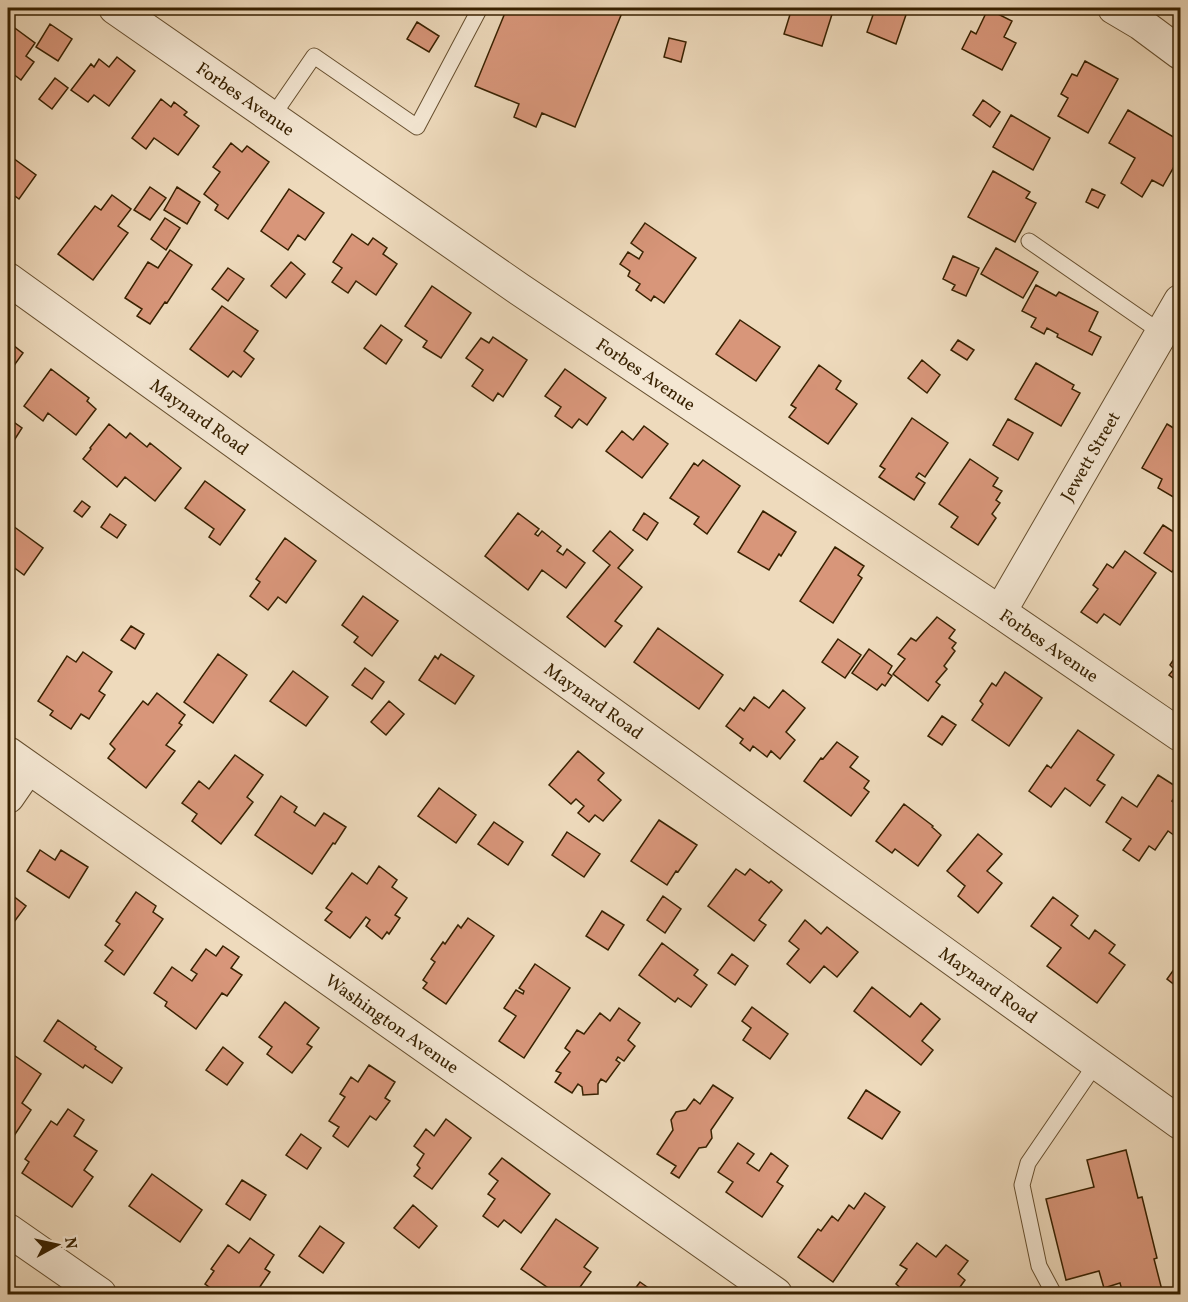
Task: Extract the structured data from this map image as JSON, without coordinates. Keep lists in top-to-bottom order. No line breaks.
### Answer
{"streets":{"street":["Forbes Avenue","Maynard Road","Jewett Street","Washington Avenue"]},"crossings":[["Forbes Avenue","Jewett Street"]],"north":"right"}
